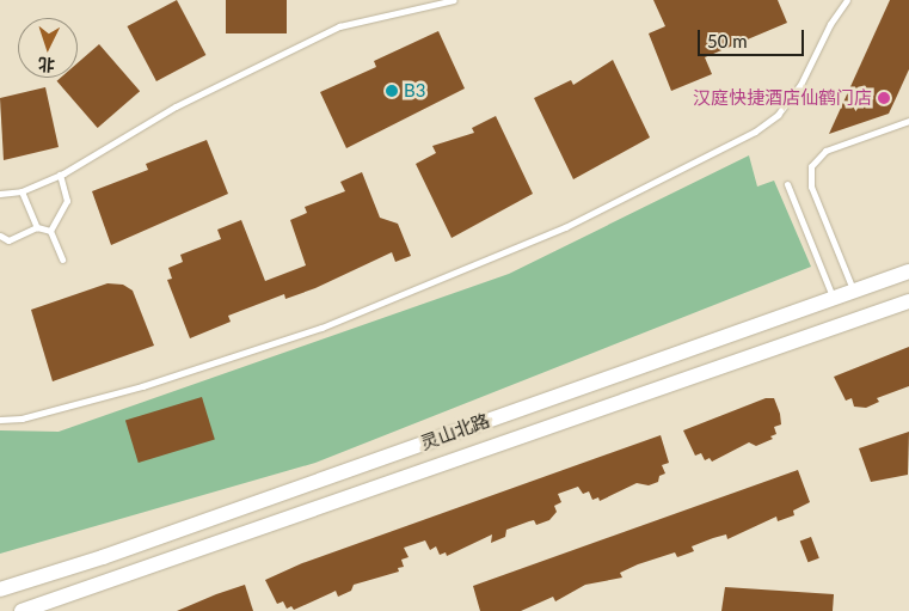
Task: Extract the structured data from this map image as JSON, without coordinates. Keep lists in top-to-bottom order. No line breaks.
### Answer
{"streets":{"street":["灵山北路"]},"places":["B3","汉庭快捷酒店仙鹤门店"],"scale_bar":"50 m","north":"bottom"}
